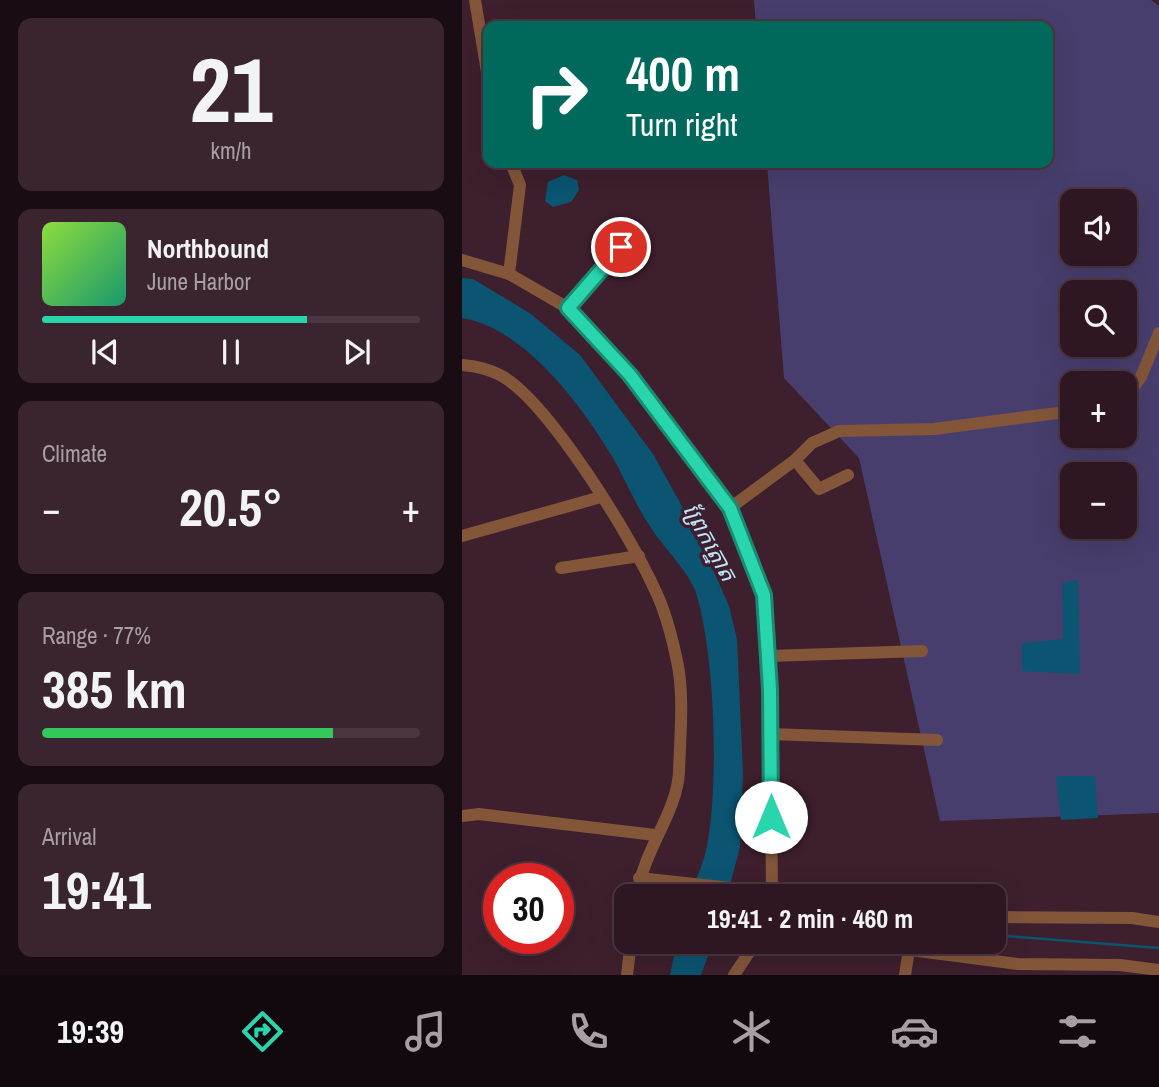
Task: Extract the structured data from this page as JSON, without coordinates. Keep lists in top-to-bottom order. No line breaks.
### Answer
{"water":["ព្រែកត្នោត"],"page":{"tile":[["21","km/h"],"Climate",["Range · 77%","385 km"],["Arrival","19:41"]],"turn":["400 m","Turn right"],"map_buttons":["+","−"],"song":["Northbound","June Harbor"],"heat":["−","20.5°","+"],"limit":"30","trip":"19:41 · 2 min · 460 m","tabs":"19:39"}}
